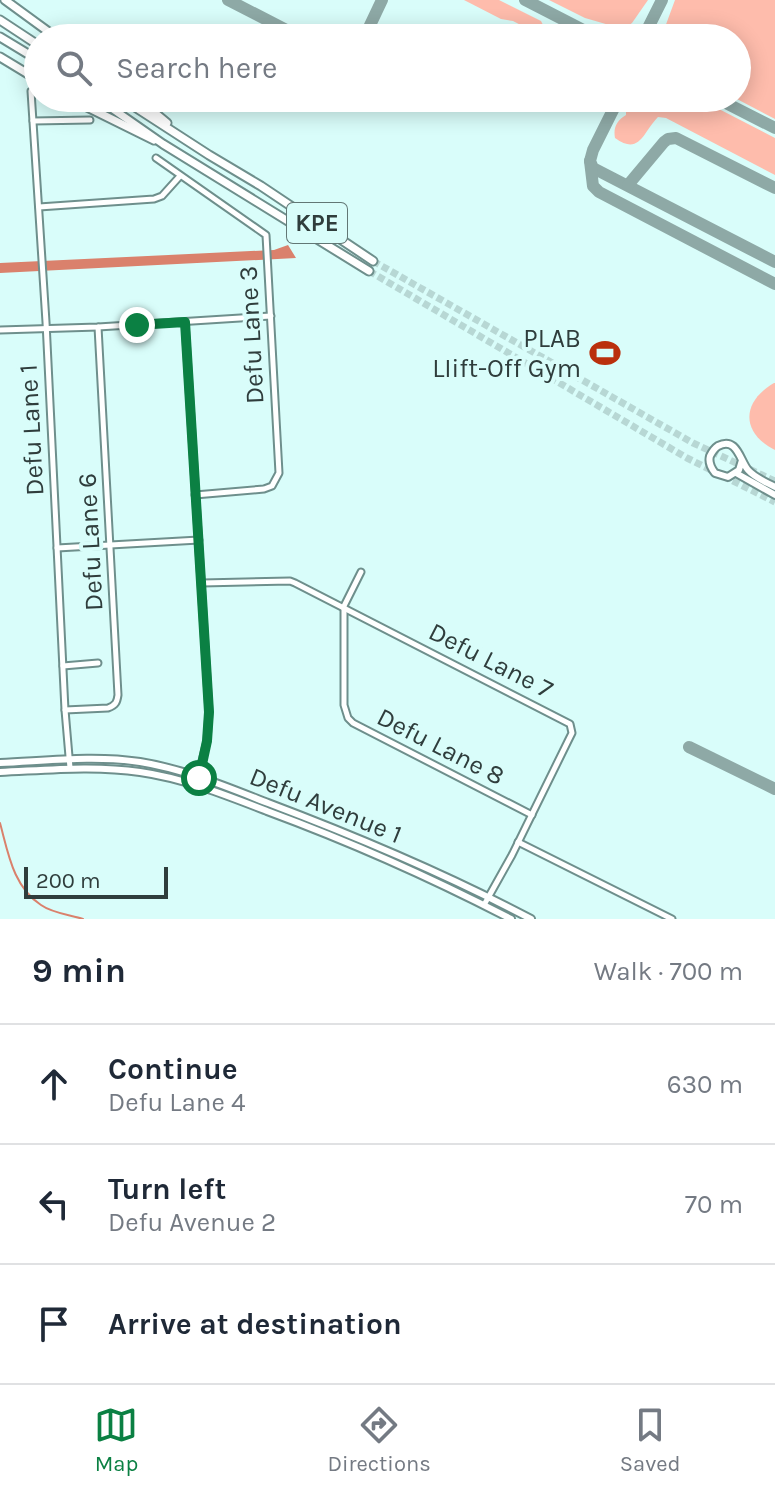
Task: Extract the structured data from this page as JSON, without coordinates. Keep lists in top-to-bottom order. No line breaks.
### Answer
{"streets":{"highway":["KPE"],"main road":["Defu Avenue 1"],"street":["Defu Lane 3","Defu Lane 1","Defu Lane 6","Defu Lane 7","Defu Lane 8"]},"crossings":[["Defu Lane 1","Defu Lane 6"],["Defu Lane 1","Defu Avenue 1"],["Defu Lane 7","Defu Lane 8"],["Defu Lane 7","Defu Avenue 1"]],"places":{"sports":["PLAB LIift-Off Gym"]},"scale_bar":"200 m","page":{"search":"Search here","scale":"200 m","heading":["9 min","Walk · 700 m"],"list":[["Continue","Defu Lane 4","630 m"],["Turn left","Defu Avenue 2","70 m"],"Arrive at destination"],"nav":["Map","Directions","Saved"]}}
